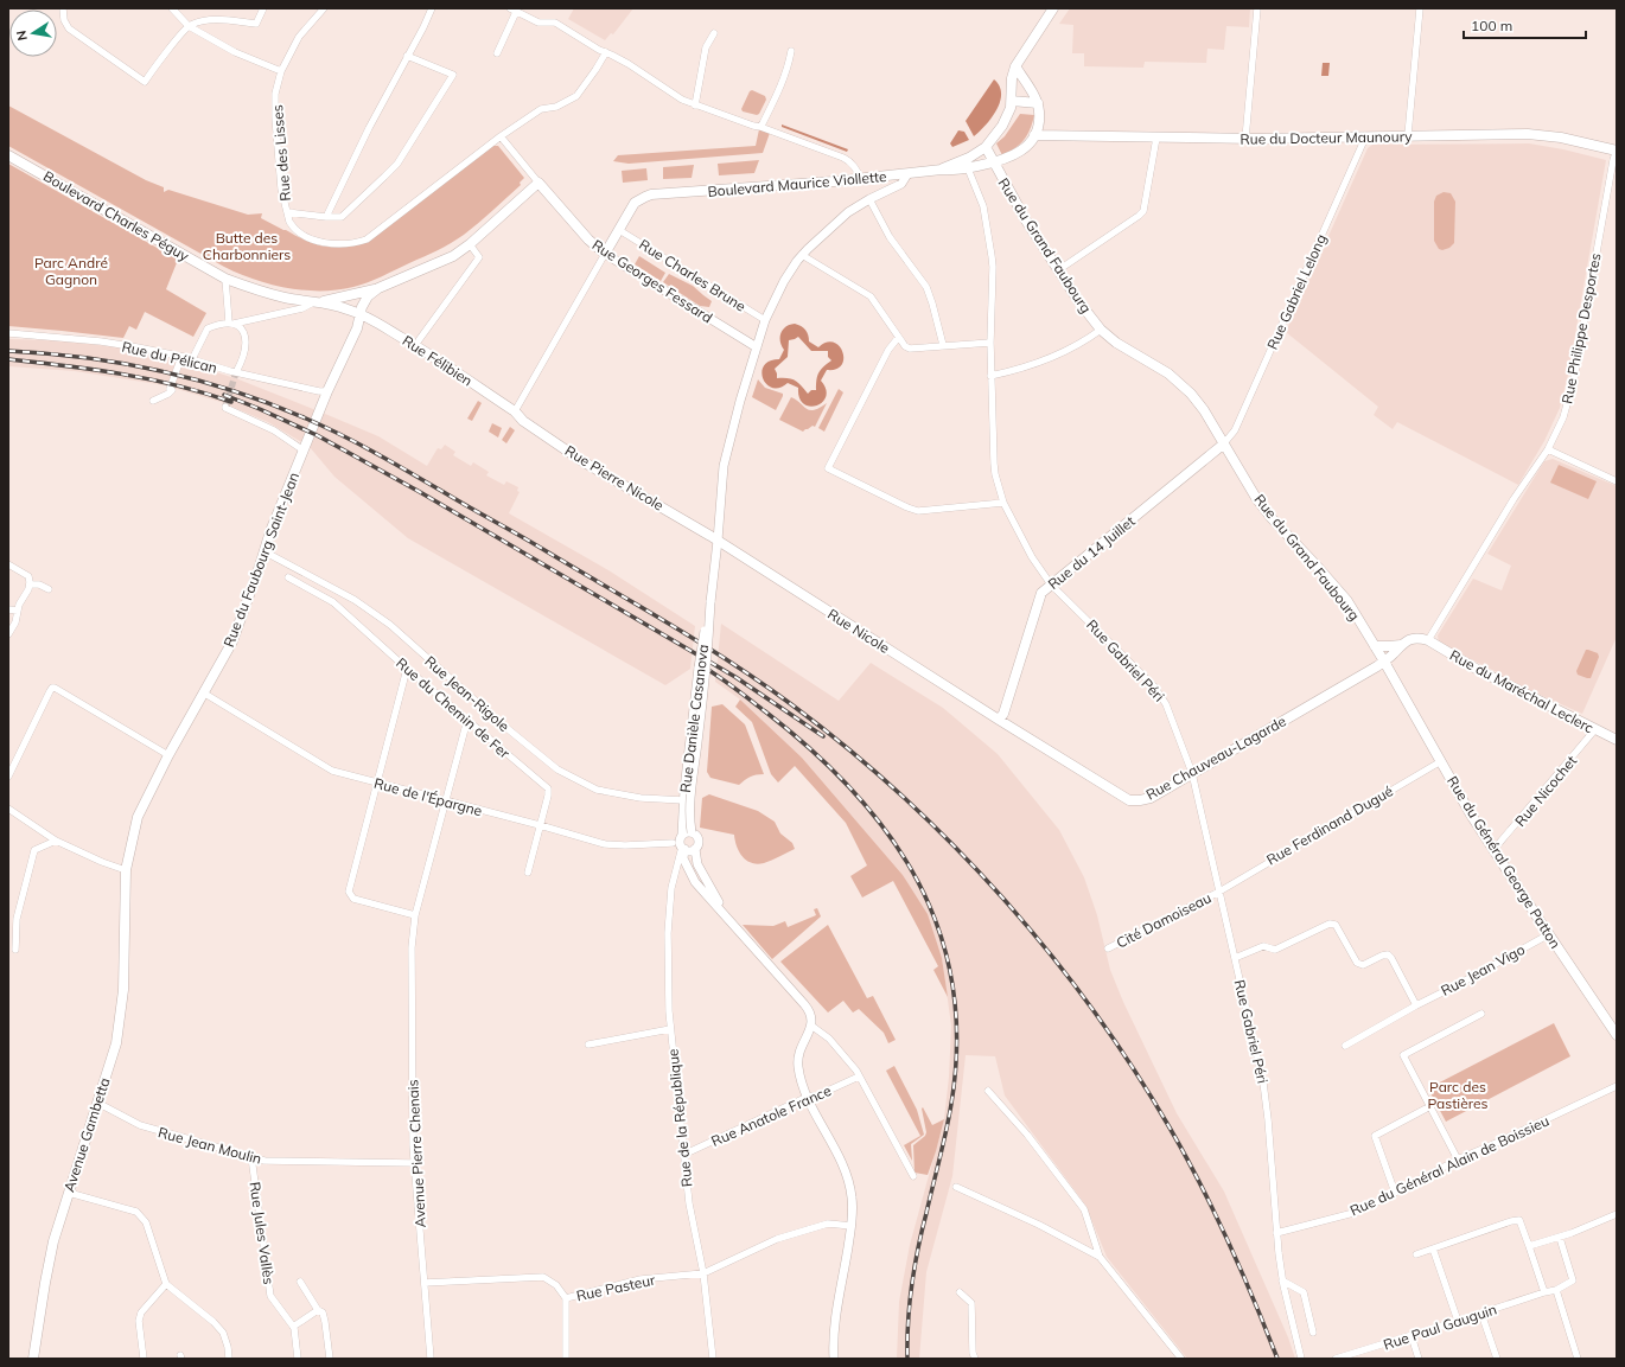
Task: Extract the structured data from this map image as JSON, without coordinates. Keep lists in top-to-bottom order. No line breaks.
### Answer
{"streets":{"main road":["Rue du Docteur Maunoury","Boulevard Maurice Viollette","Boulevard Charles Péguy","Rue du Grand Faubourg","Rue Georges Fessard","Rue Félibien","Rue Pierre Nicole","Rue du 14 Juillet","Rue du Faubourg Saint-Jean","Rue Nicole","Rue du Maréchal Leclerc","Rue Chauveau-Lagarde","Rue du Général George Patton","Avenue Gambetta"],"street":["Rue des Lisses","Rue Charles Brune","Rue Gabriel Lelong","Rue Philippe Desportes","Rue du Pélican","Rue Gabriel Péri","Rue Jean-Rigole","Rue du Chemin de Fer","Rue Danièle Casanova","Rue Nicochet","Rue de l'Épargne","Rue Ferdinand Dugué","Cité Damoiseau","Rue Jean Vigo","Rue Anatole France","Rue de la République","Rue Jean Moulin","Avenue Pierre Chenais","Rue du Général Alain de Boissieu","Rue Jules Vallès","Rue Pasteur","Rue Paul Gauguin"]},"crossings":[["Rue du Docteur Maunoury","Rue Gabriel Lelong"],["Rue du Docteur Maunoury","Rue Philippe Desportes"],["Boulevard Maurice Viollette","Rue Charles Brune"],["Boulevard Maurice Viollette","Rue Danièle Casanova"],["Boulevard Charles Péguy","Rue Félibien"],["Boulevard Charles Péguy","Rue du Faubourg Saint-Jean"],["Rue du Grand Faubourg","Rue Gabriel Lelong"],["Rue du Grand Faubourg","Rue du 14 Juillet"],["Rue du Grand Faubourg","Rue Chauveau-Lagarde"],["Rue du Grand Faubourg","Rue du Général George Patton"],["Rue Charles Brune","Rue Danièle Casanova"],["Rue Georges Fessard","Rue Danièle Casanova"],["Rue Gabriel Lelong","Rue du 14 Juillet"],["Rue Philippe Desportes","Rue du Maréchal Leclerc"],["Rue du Pélican","Rue du Faubourg Saint-Jean"],["Rue Félibien","Rue Pierre Nicole"],["Rue Félibien","Rue du Faubourg Saint-Jean"],["Rue Pierre Nicole","Rue Nicole"],["Rue Pierre Nicole","Rue Danièle Casanova"],["Rue du 14 Juillet","Rue Nicole"],["Rue du 14 Juillet","Rue Gabriel Péri"],["Rue du 14 Juillet","Rue Chauveau-Lagarde"],["Rue du Faubourg Saint-Jean","Rue Jean-Rigole"],["Rue du Faubourg Saint-Jean","Rue de l'Épargne"],["Rue du Faubourg Saint-Jean","Avenue Gambetta"],["Rue Nicole","Rue Danièle Casanova"],["Rue Nicole","Rue Chauveau-Lagarde"],["Rue Gabriel Péri","Rue Chauveau-Lagarde"],["Rue Gabriel Péri","Rue Ferdinand Dugué"],["Rue Gabriel Péri","Cité Damoiseau"],["Rue Gabriel Péri","Rue du Général Alain de Boissieu"],["Rue du Maréchal Leclerc","Rue Nicochet"],["Rue Jean-Rigole","Rue Danièle Casanova"],["Rue du Chemin de Fer","Rue de l'Épargne"],["Rue du Chemin de Fer","Avenue Pierre Chenais"],["Rue Danièle Casanova","Rue de l'Épargne"],["Rue Danièle Casanova","Rue de la République"],["Rue Chauveau-Lagarde","Rue du Général George Patton"],["Rue Nicochet","Rue du Général George Patton"],["Rue de l'Épargne","Rue de la République"],["Rue de l'Épargne","Avenue Pierre Chenais"],["Rue Ferdinand Dugué","Rue du Général George Patton"],["Rue Ferdinand Dugué","Cité Damoiseau"],["Rue du Général George Patton","Rue Jean Vigo"],["Rue Anatole France","Rue de la République"],["Rue de la République","Rue Pasteur"],["Avenue Gambetta","Rue Jean Moulin"],["Rue Jean Moulin","Avenue Pierre Chenais"],["Rue Jean Moulin","Rue Jules Vallès"],["Avenue Pierre Chenais","Rue Pasteur"]],"parks":["Butte des Charbonniers","Parc André Gagnon","Parc des Pastières"],"scale_bar":"100 m","north":"left"}
